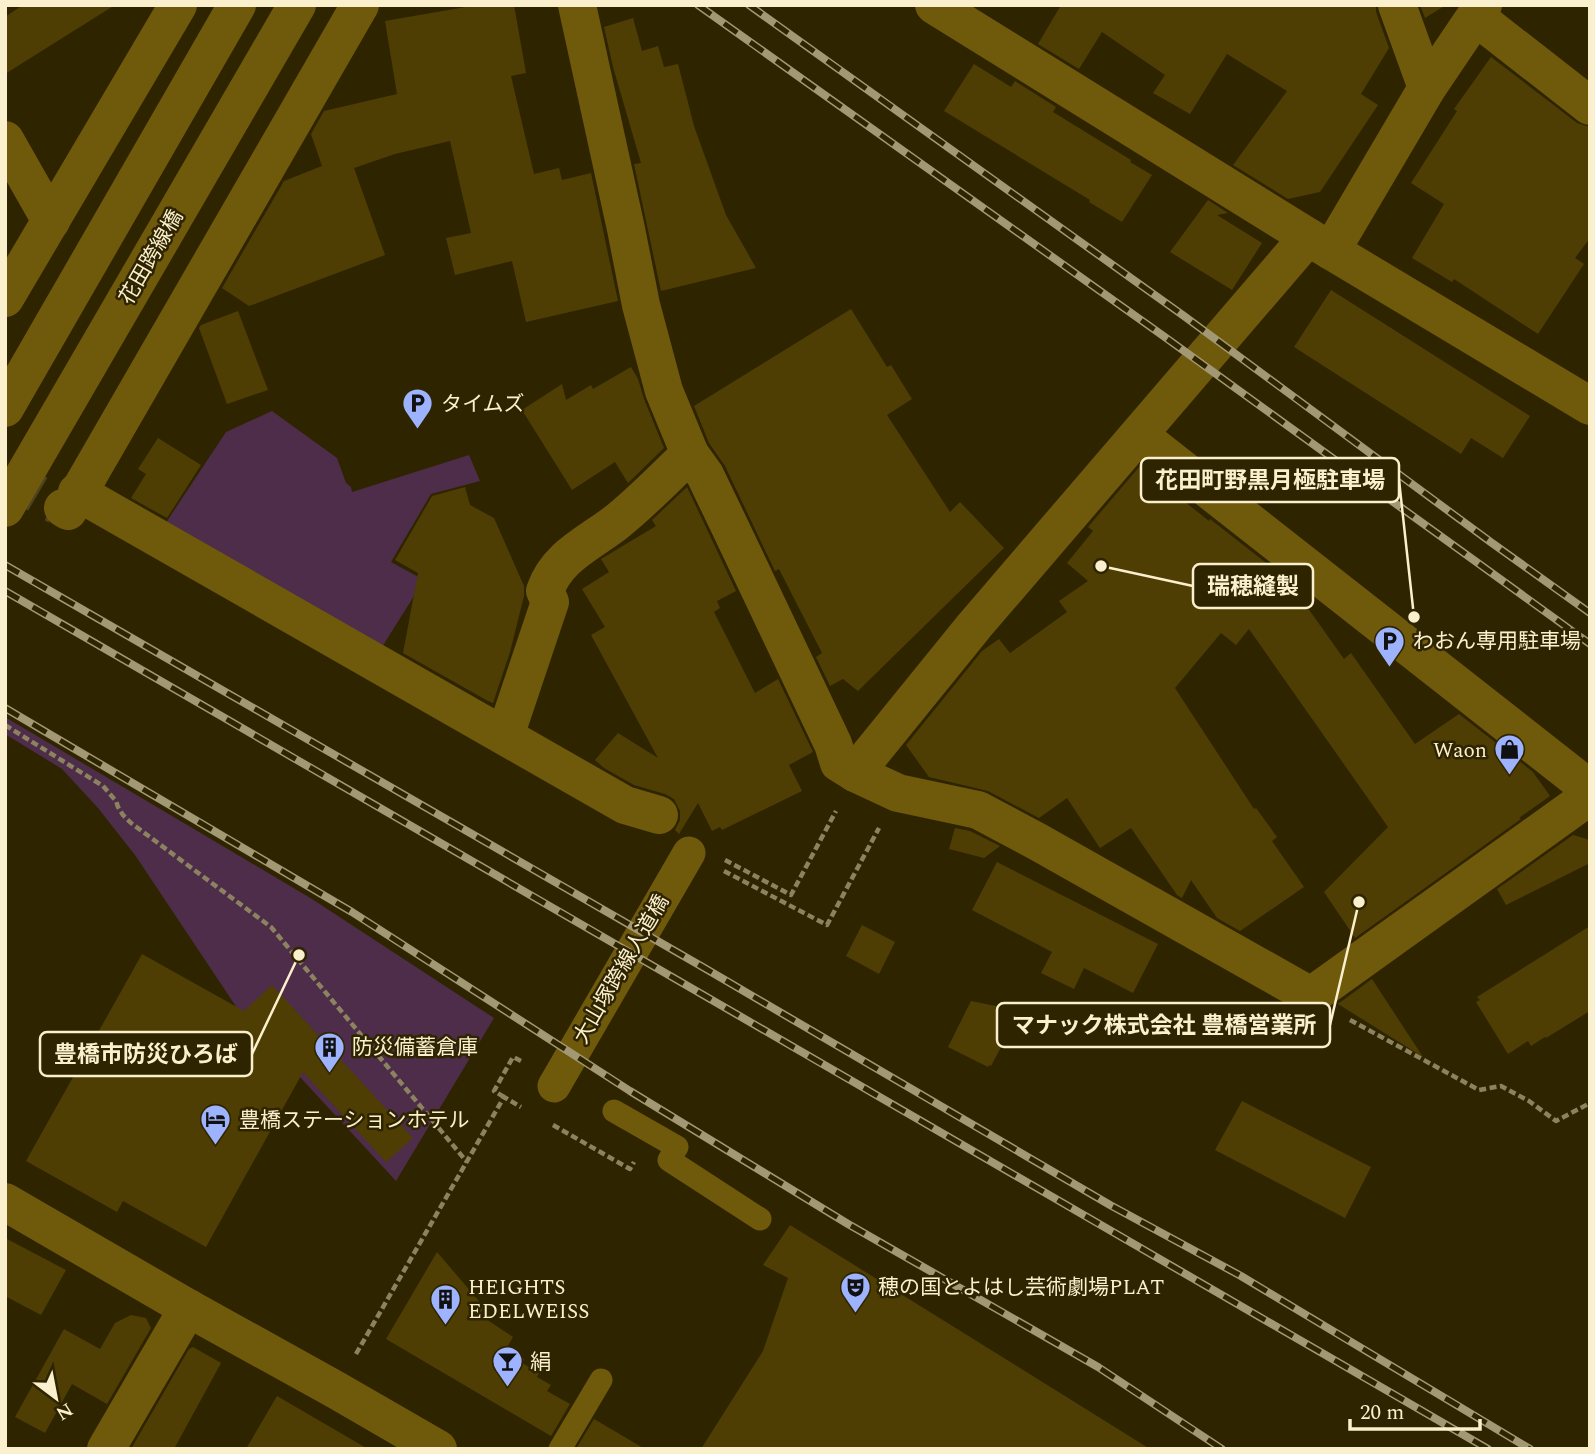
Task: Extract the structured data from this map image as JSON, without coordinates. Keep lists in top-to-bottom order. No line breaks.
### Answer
{"streets":{"street":["花田跨線橋","大山塚跨線人道橋"]},"places":{"parking":["タイムズ","わおん専用駐車場"],"other":["瑞穂縫製","花田町野黒月極駐車場","マナック株式会社 豊橋営業所","豊橋市防災ひろば"],"shop":["Waon"],"building":["防災備蓄倉庫","HEIGHTS EDELWEISS"],"hotel":["豊橋ステーションホテル"],"theatre":["穂の国とよはし芸術劇場PLAT"],"bar":["絹"]},"scale_bar":"20 m","north":"bottom right"}
